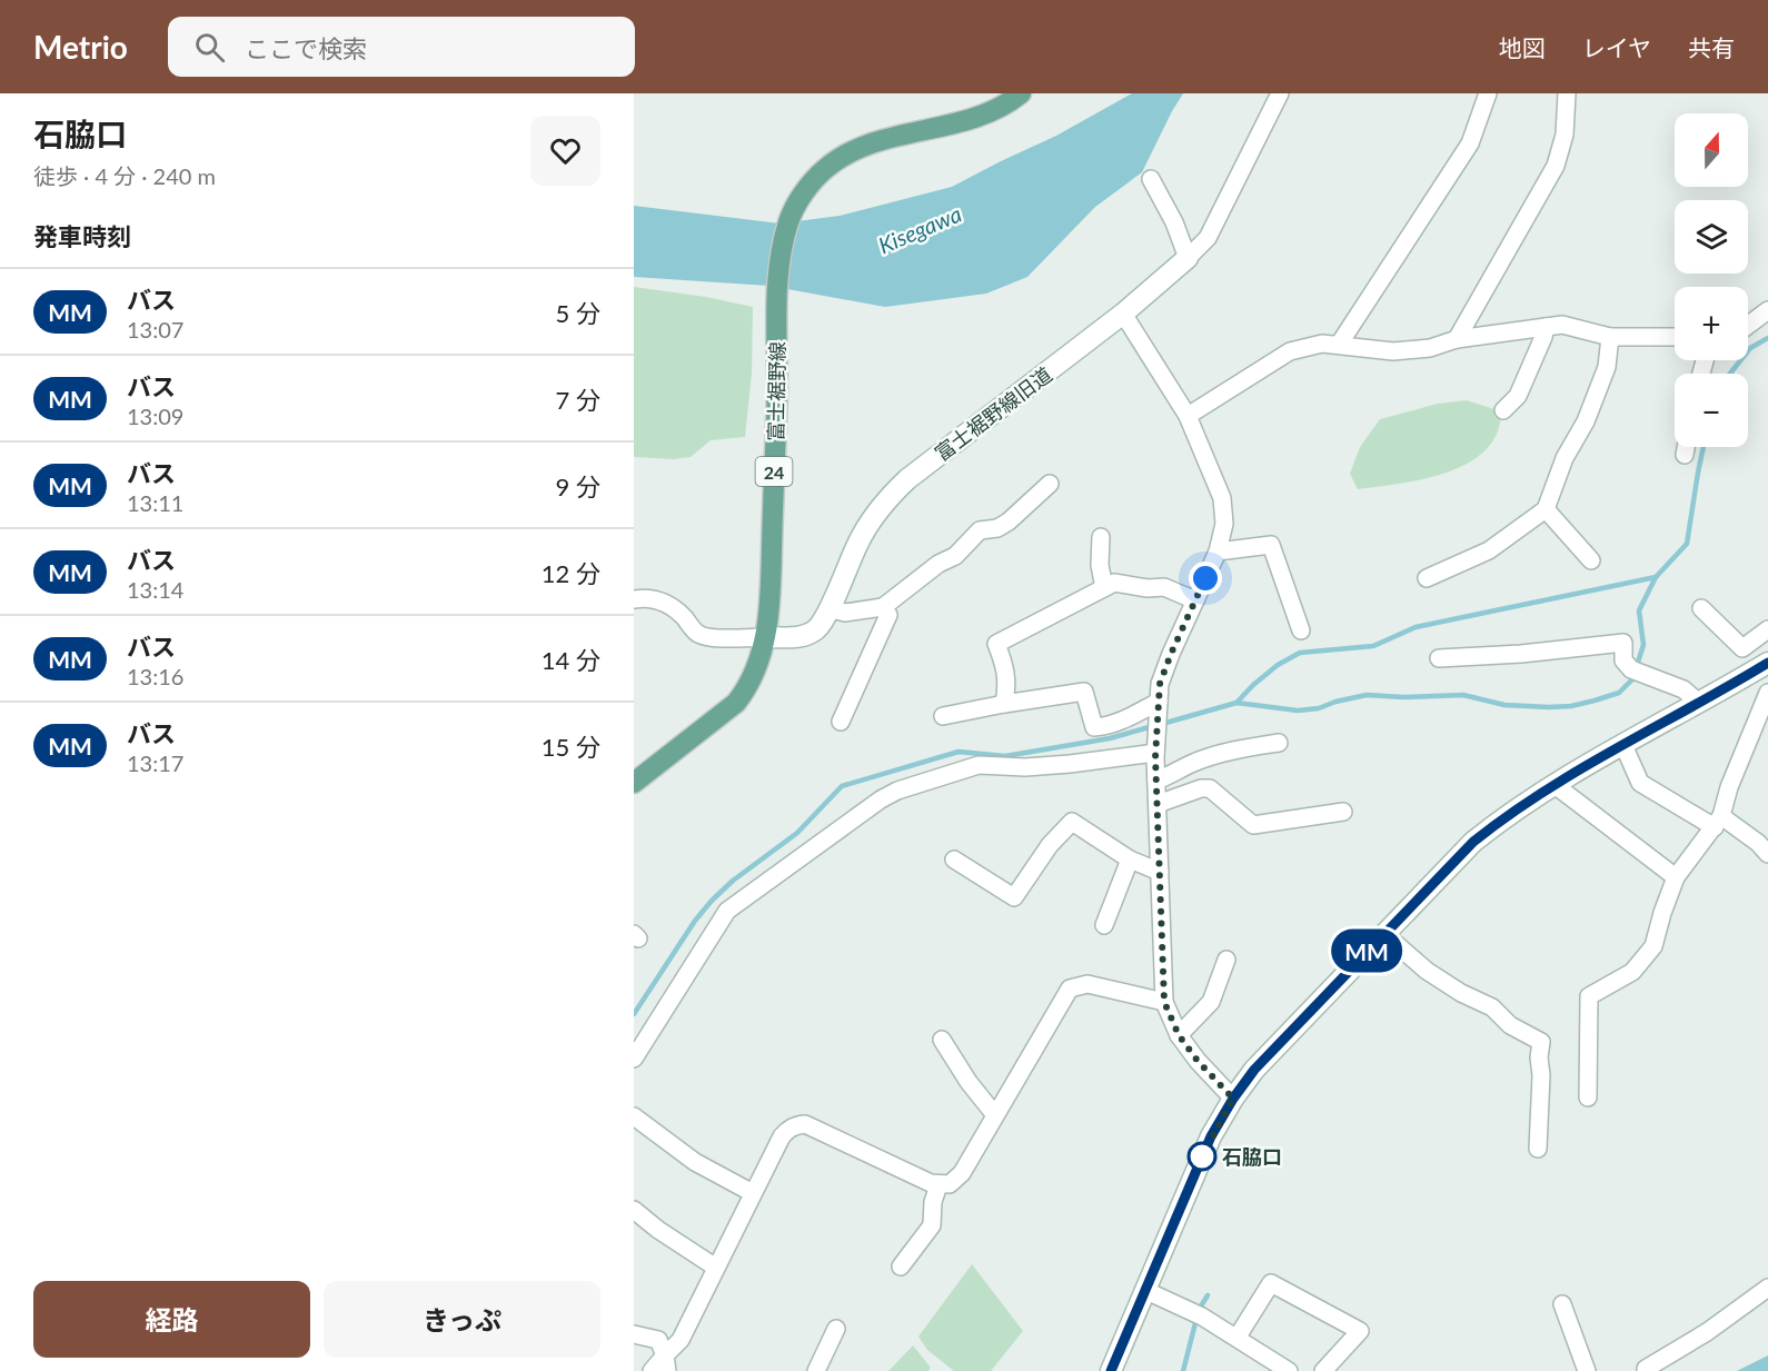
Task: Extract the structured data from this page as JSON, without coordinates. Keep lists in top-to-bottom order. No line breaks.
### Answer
{"streets":{"main road":["富士裾野線","富士裾野線旧道","24"]},"crossings":[["富士裾野線","富士裾野線旧道"]],"water":["Kisegawa"],"places":["石脇口"],"lines":["bus line MM"],"north":"top","page":{"header":"Metrio","search":"ここで検索","nav":["地図","レイヤ","共有"],"heading":[["石脇口","徒歩 · 4 分 · 240 m"],"発車時刻"],"on_map":"MM","map_buttons":["+","−"],"list":[{"mark":"MM","name":"バス","note":"13:07","value":"5 分"},{"mark":"MM","name":"バス","note":"13:09","value":"7 分"},{"mark":"MM","name":"バス","note":"13:11","value":"9 分"},{"mark":"MM","name":"バス","note":"13:14","value":"12 分"},{"mark":"MM","name":"バス","note":"13:16","value":"14 分"},{"mark":"MM","name":"バス","note":"13:17","value":"15 分"}],"buttons":["経路","きっぷ"]}}
